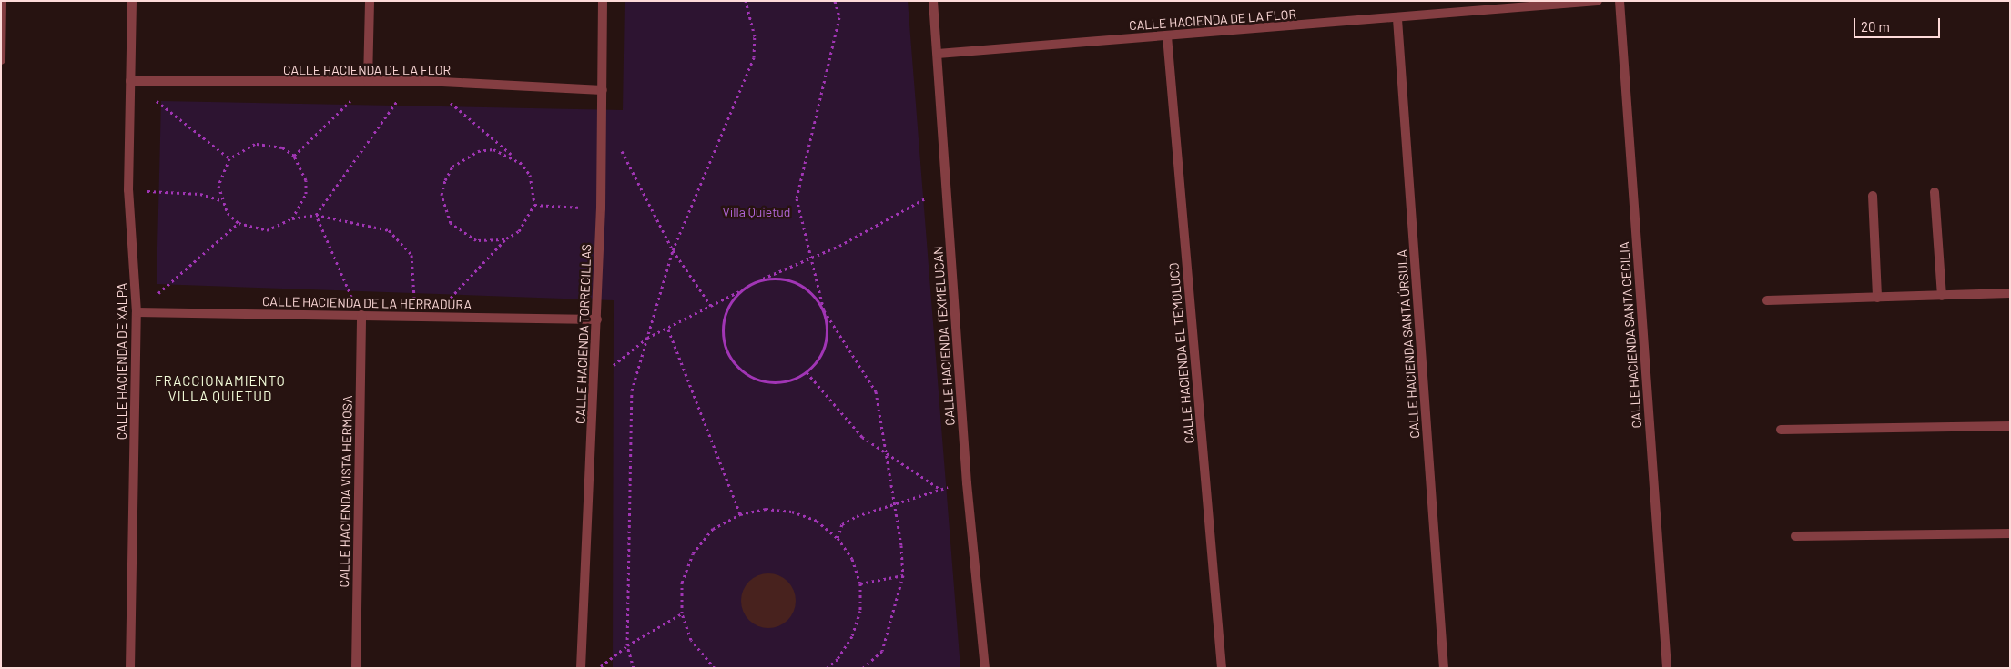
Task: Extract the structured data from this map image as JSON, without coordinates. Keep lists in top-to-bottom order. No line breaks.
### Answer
{"streets":{"street":["CALLE HACIENDA DE LA FLOR","CALLE HACIENDA DE LA HERRADURA","CALLE HACIENDA TORRECILLAS","CALLE HACIENDA SANTA CECILIA","CALLE HACIENDA TEXMELUCAN","CALLE HACIENDA SANTA ÚRSULA","CALLE HACIENDA EL TEMOLUCO","CALLE HACIENDA DE XALPA","CALLE HACIENDA VISTA HERMOSA"]},"crossings":[["CALLE HACIENDA DE LA FLOR","CALLE HACIENDA TORRECILLAS"],["CALLE HACIENDA DE LA FLOR","CALLE HACIENDA TEXMELUCAN"],["CALLE HACIENDA DE LA FLOR","CALLE HACIENDA SANTA ÚRSULA"],["CALLE HACIENDA DE LA FLOR","CALLE HACIENDA EL TEMOLUCO"],["CALLE HACIENDA DE LA FLOR","CALLE HACIENDA DE XALPA"],["CALLE HACIENDA DE LA HERRADURA","CALLE HACIENDA TORRECILLAS"],["CALLE HACIENDA DE LA HERRADURA","CALLE HACIENDA DE XALPA"],["CALLE HACIENDA DE LA HERRADURA","CALLE HACIENDA VISTA HERMOSA"]],"districts":["FRACCIONAMIENTO VILLA QUIETUD"],"parks":["Villa Quietud"],"scale_bar":"20 m"}
